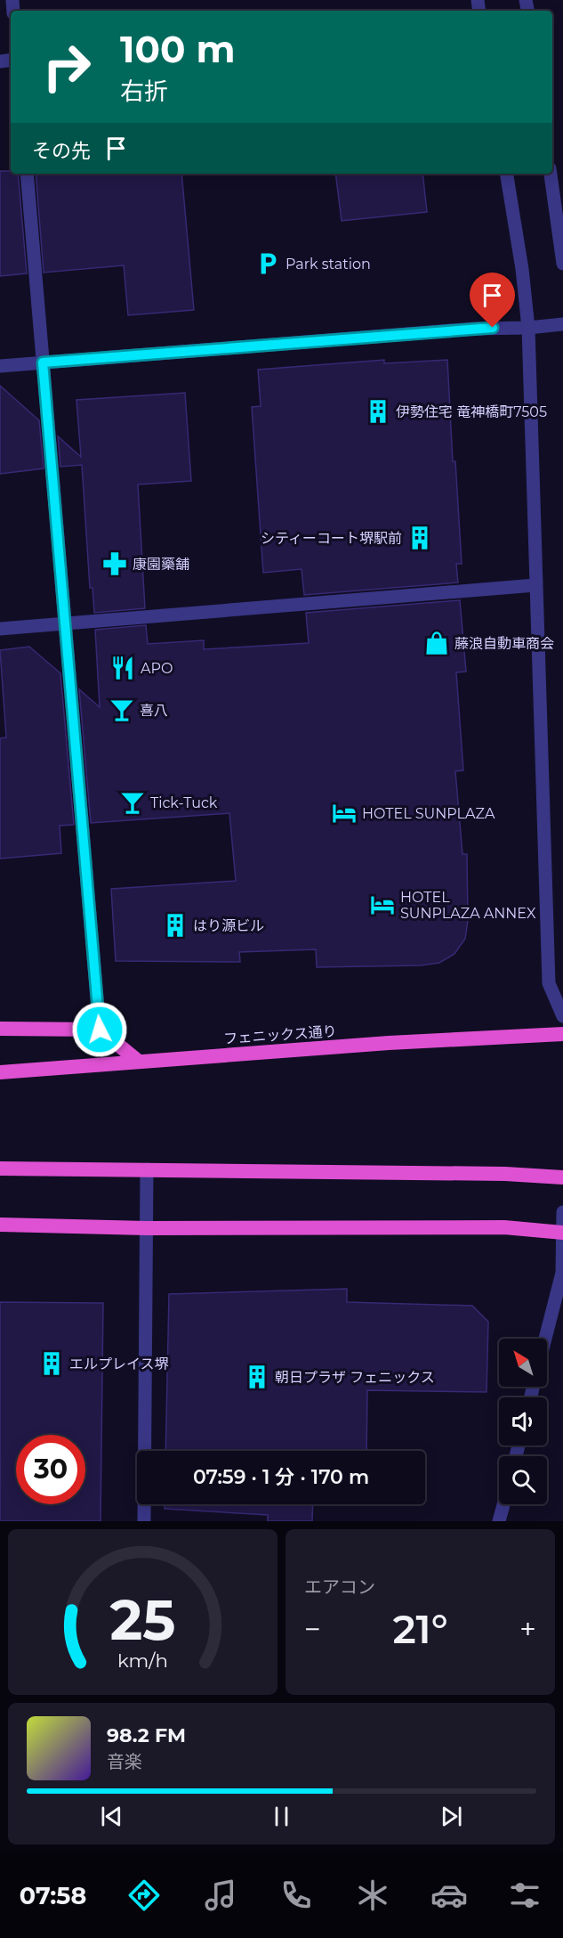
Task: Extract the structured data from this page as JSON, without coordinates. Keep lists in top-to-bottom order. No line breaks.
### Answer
{"streets":{"highway":["フェニックス通り"]},"places":{"parking":["Park station"],"building":["伊勢住宅 竜神橋町7505","シティーコート堺駅前","はり源ビル","エルプレイス堺","朝日プラザ フェニックス"],"pharmacy":["康園藥舗"],"shop":["藤浪自動車商会"],"restaurant":["APO"],"bar":["喜八","Tick-Tuck"],"hotel":["HOTEL SUNPLAZA","HOTEL SUNPLAZA ANNEX"]},"north":"top left","page":{"turn":["100 m","右折"],"then":"その先","limit":"30","trip":"07:59 · 1 分 · 170 m","tile":"エアコン","heat":["−","21°","+"],"song":["98.2 FM","音楽"],"tabs":"07:58","gauge":["25","km/h"]}}
